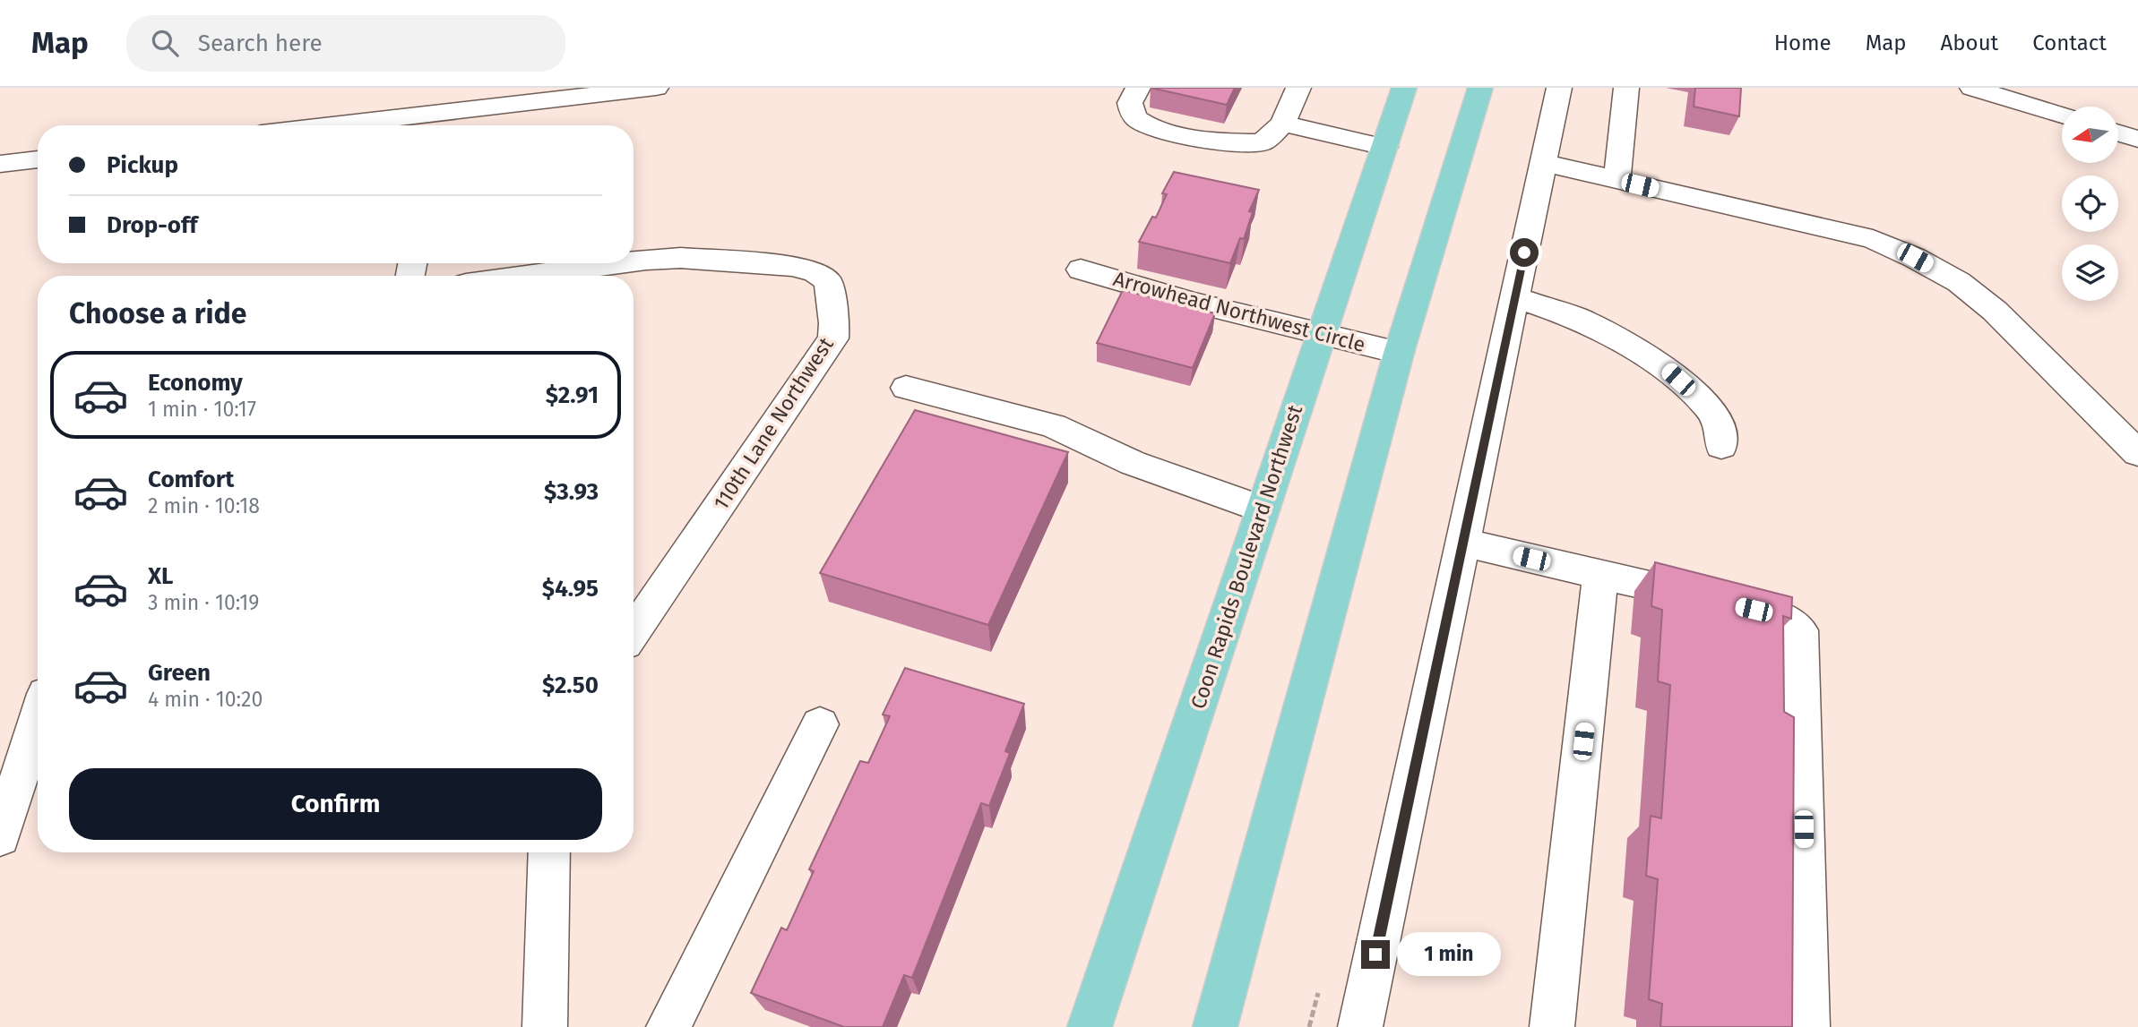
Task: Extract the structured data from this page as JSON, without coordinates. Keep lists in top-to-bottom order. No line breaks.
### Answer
{"streets":{"main road":["Coon Rapids Boulevard Northwest"],"street":["Arrowhead Northwest Circle","110th Lane Northwest"]},"crossings":[["Arrowhead Northwest Circle","Coon Rapids Boulevard Northwest"]],"north":"left","page":{"header":"Map","search":"Search here","nav":["Home","Map","About","Contact"],"banner":["Pickup","Drop-off"],"heading":"Choose a ride","list":[{"name":"Economy","note":"1 min · 10:17","value":"$2.91"},{"name":"Comfort","note":"2 min · 10:18","value":"$3.93"},{"name":"XL","note":"3 min · 10:19","value":"$4.95"},{"name":"Green","note":"4 min · 10:20","value":"$2.50"}],"buttons":"Confirm","bubble":"1 min"}}
